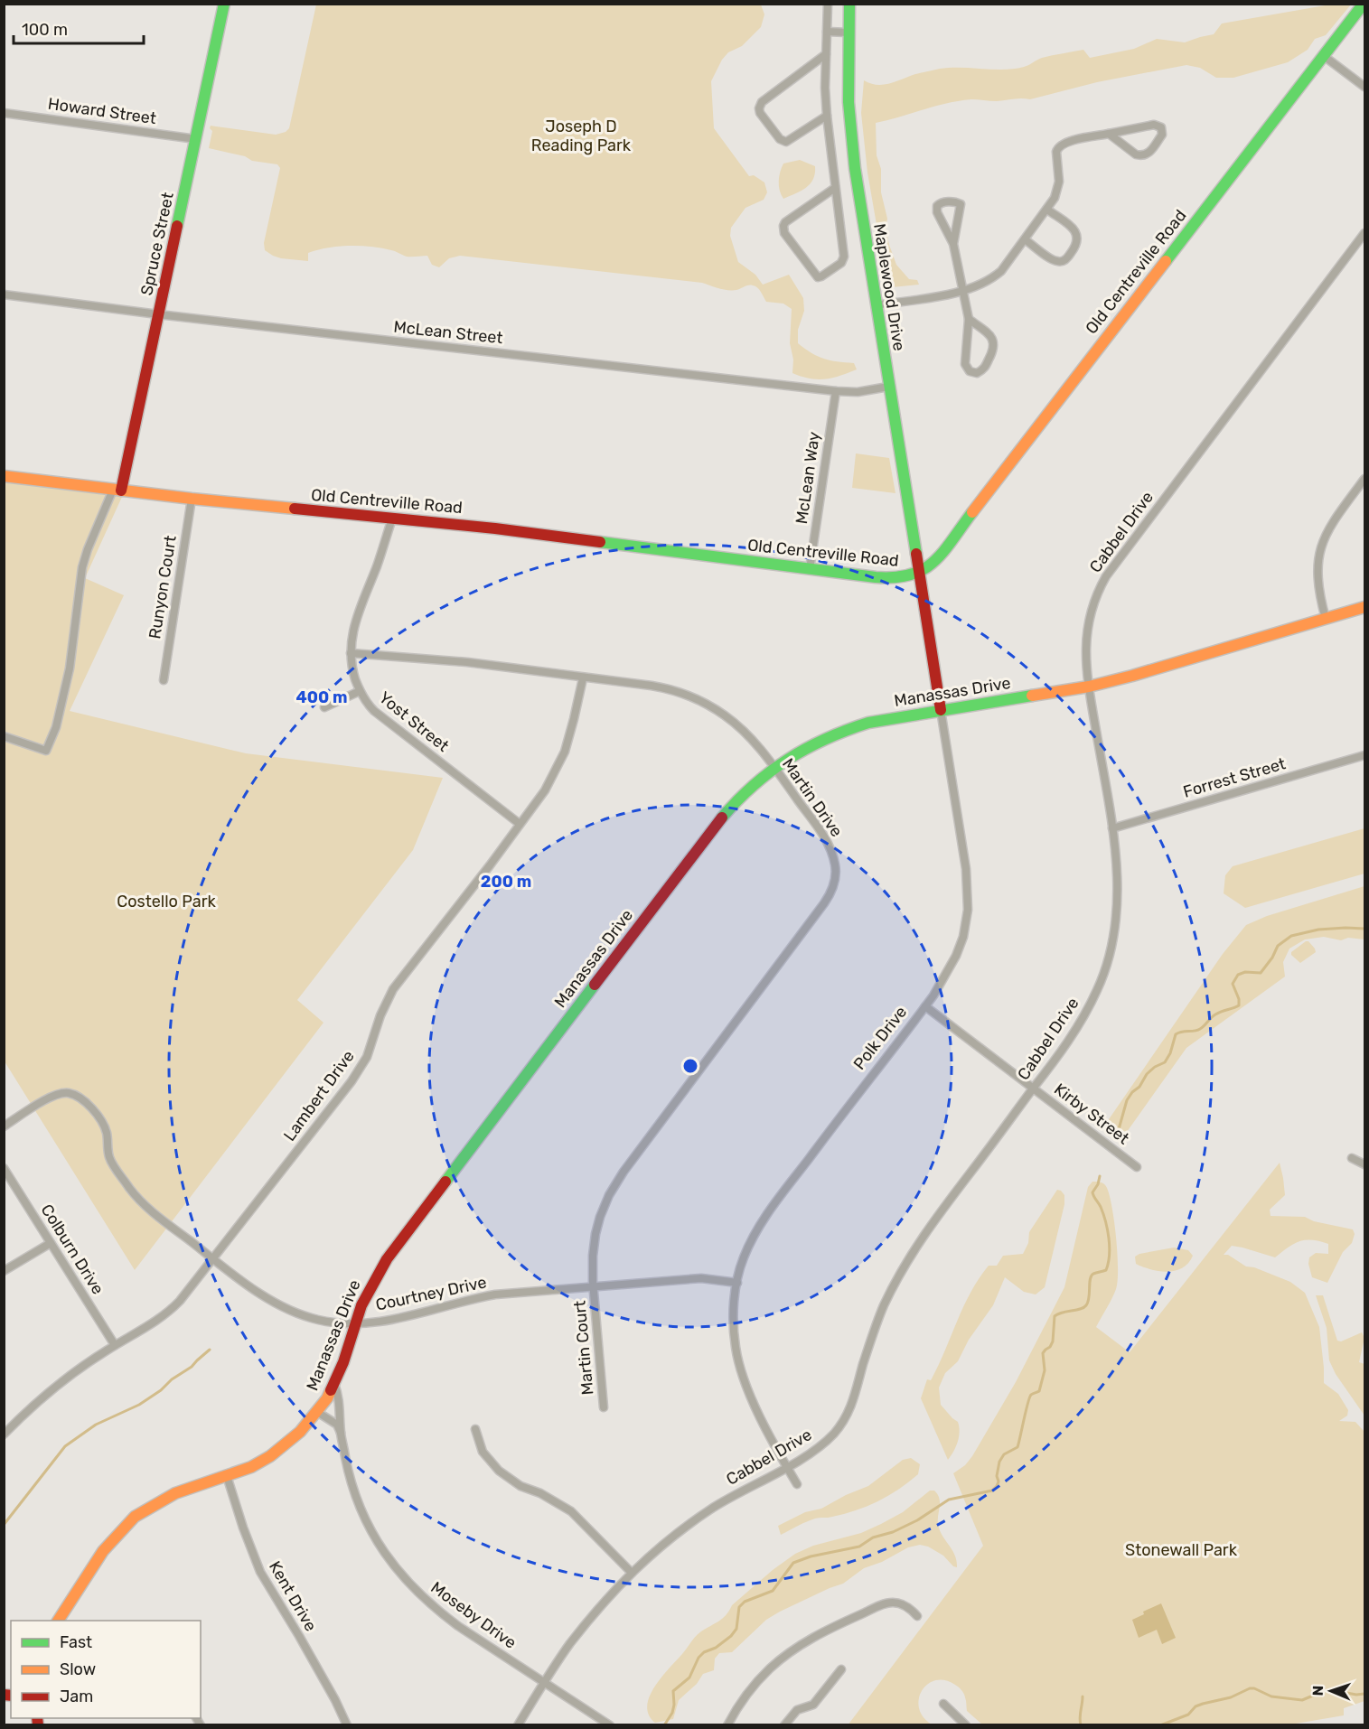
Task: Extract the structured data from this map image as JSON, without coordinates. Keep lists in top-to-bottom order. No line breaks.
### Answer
{"streets":{"main road":["Spruce Street","Old Centreville Road","Maplewood Drive","Manassas Drive","Polk Drive"],"street":["Howard Street","McLean Street","McLean Way","Cabbel Drive","Runyon Court","Yost Street","Forrest Street","Martin Drive","Lambert Drive","Kirby Street","Colburn Drive","Courtney Drive","Martin Court","Kent Drive","Moseby Drive"]},"crossings":[["Howard Street","Spruce Street"],["Spruce Street","Old Centreville Road"],["Spruce Street","McLean Street"],["Old Centreville Road","Maplewood Drive"],["Old Centreville Road","McLean Way"],["Old Centreville Road","Runyon Court"],["Old Centreville Road","Yost Street"],["Old Centreville Road","Polk Drive"],["Maplewood Drive","McLean Street"],["Maplewood Drive","Polk Drive"],["McLean Street","McLean Way"],["Cabbel Drive","Manassas Drive"],["Cabbel Drive","Forrest Street"],["Cabbel Drive","Polk Drive"],["Cabbel Drive","Kirby Street"],["Cabbel Drive","Moseby Drive"],["Manassas Drive","Martin Drive"],["Manassas Drive","Polk Drive"],["Manassas Drive","Courtney Drive"],["Manassas Drive","Kent Drive"],["Manassas Drive","Moseby Drive"],["Yost Street","Martin Drive"],["Yost Street","Lambert Drive"],["Martin Drive","Lambert Drive"],["Martin Drive","Courtney Drive"],["Martin Drive","Martin Court"],["Polk Drive","Kirby Street"],["Polk Drive","Courtney Drive"],["Lambert Drive","Colburn Drive"],["Lambert Drive","Courtney Drive"],["Courtney Drive","Martin Court"]],"parks":["Joseph D Reading Park","Costello Park","Stonewall Park"],"legend":["Fast","Slow","Jam"],"scale_bar":"100 m","north":"left","rings":["400 m","200 m"]}
